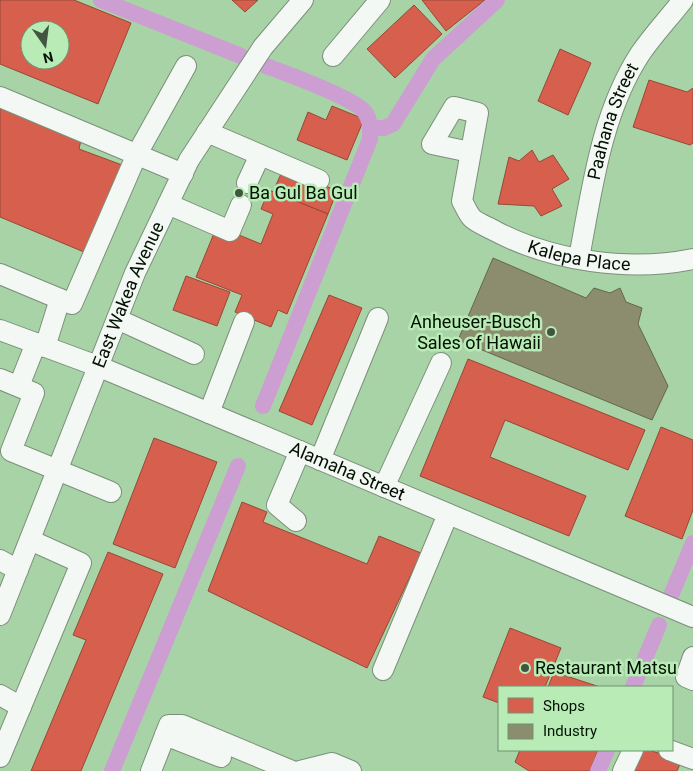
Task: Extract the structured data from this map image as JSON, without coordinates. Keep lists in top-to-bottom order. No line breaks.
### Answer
{"streets":{"street":["Paahana Street","Kalepa Place","East Wakea Avenue","Alamaha Street"]},"crossings":[["Paahana Street","Kalepa Place"],["East Wakea Avenue","Alamaha Street"]],"places":["Ba Gul Ba Gul","Anheuser-Busch Sales of Hawaii","Restaurant Matsu"],"legend":["Shops","Industry"],"north":"bottom"}
